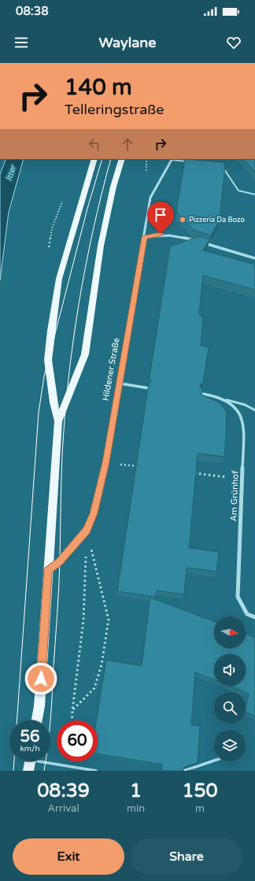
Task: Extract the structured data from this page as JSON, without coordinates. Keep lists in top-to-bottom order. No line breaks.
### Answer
{"streets":{"street":["Hildener Straße","Am Grünhof"]},"water":["Itter"],"places":["Pizzeria Da Bozo"],"north":"right","page":{"status":"08:38","header":"Waylane","turn":["140 m","Telleringstraße"],"speed":"56 km/h","limit":"60","eta":["08:39","Arrival","1","min","150","m"],"buttons":["Exit","Share"]}}
